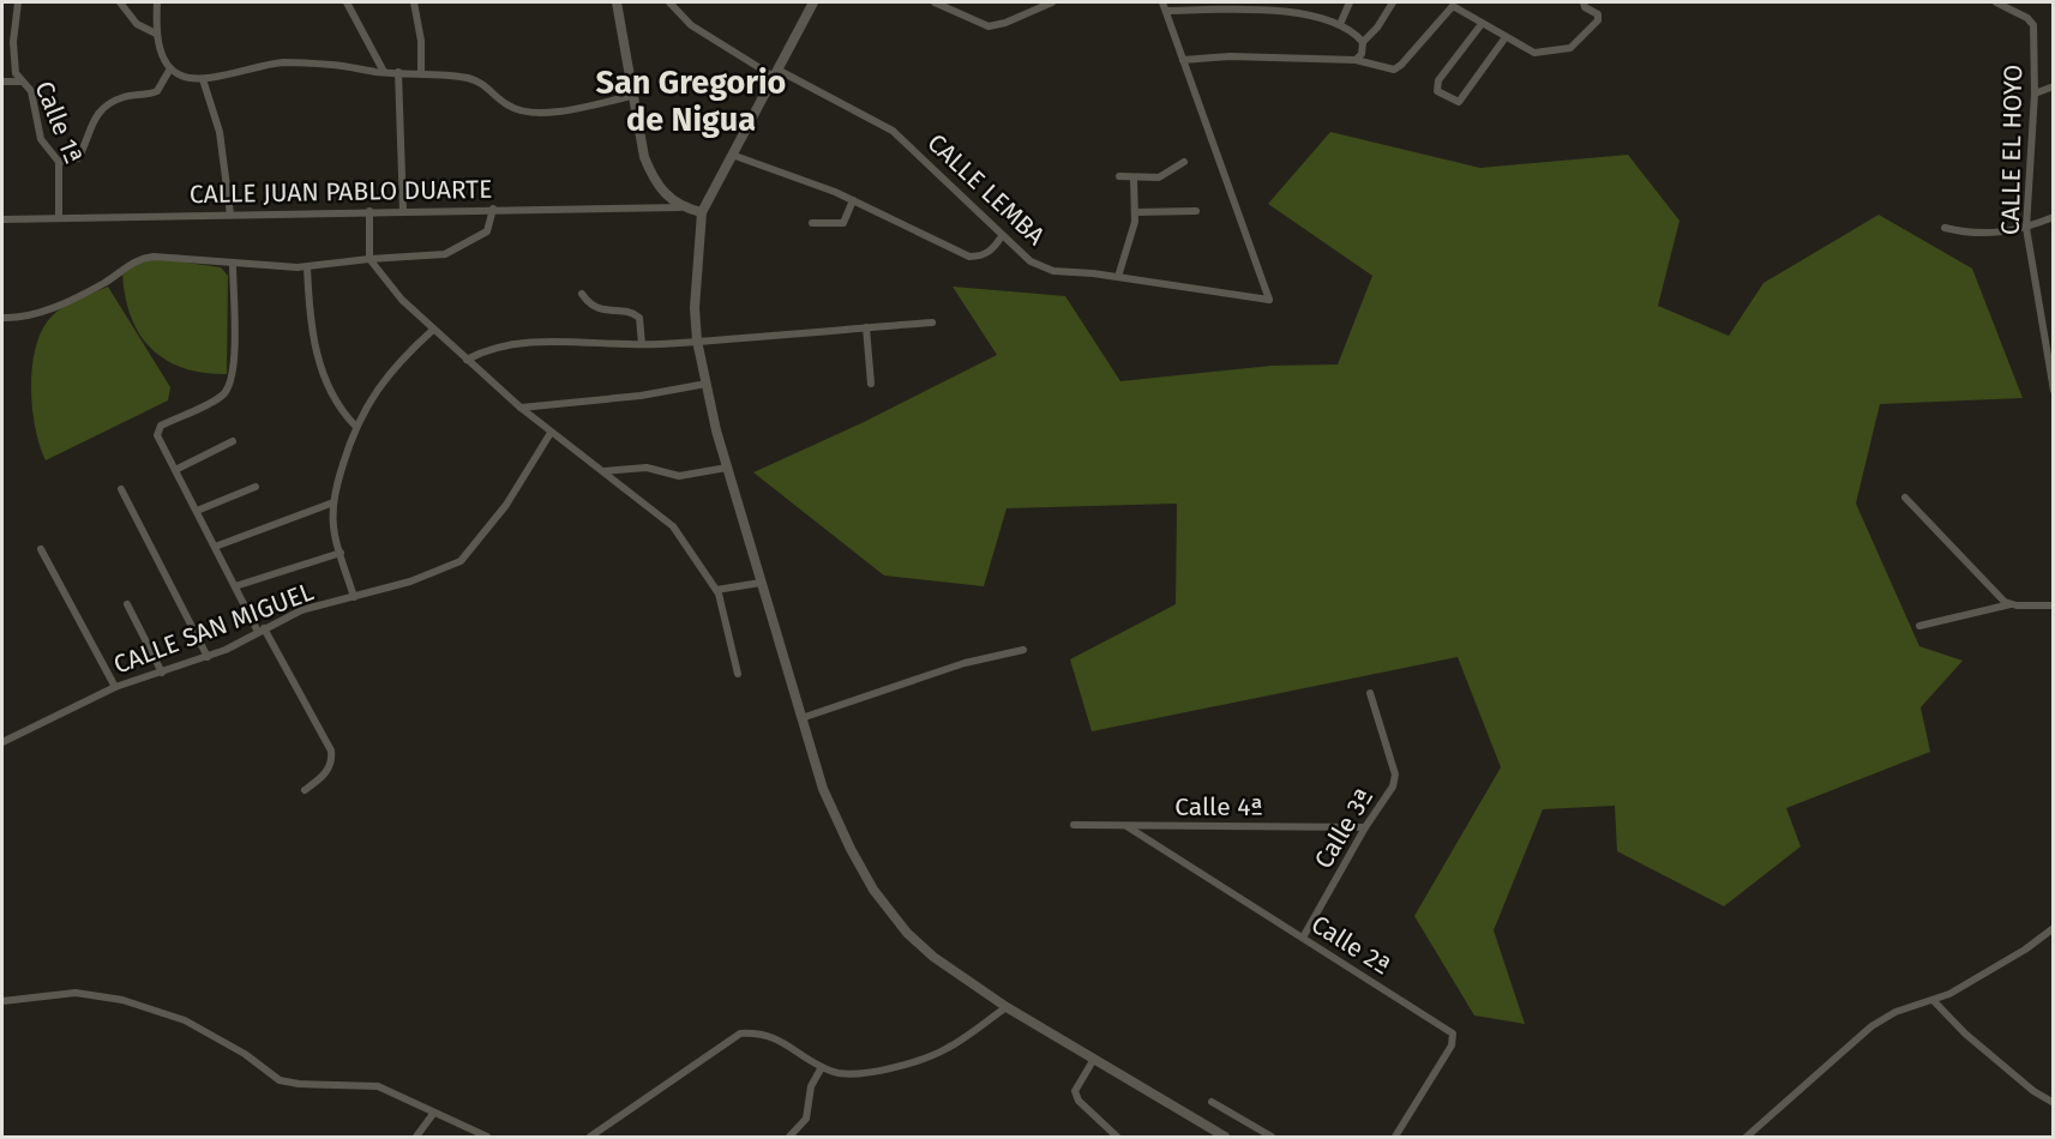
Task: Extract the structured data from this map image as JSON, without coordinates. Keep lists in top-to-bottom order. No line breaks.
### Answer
{"streets":{"street":["Calle 1ª","CALLE EL HOYO","CALLE LEMBA","CALLE JUAN PABLO DUARTE","CALLE SAN MIGUEL","Calle 4ª","Calle 3ª","Calle 2ª"]},"crossings":[["Calle 1ª","CALLE JUAN PABLO DUARTE"],["Calle 4ª","Calle 3ª"],["Calle 4ª","Calle 2ª"],["Calle 3ª","Calle 2ª"]],"districts":["San Gregorio de Nigua"]}
